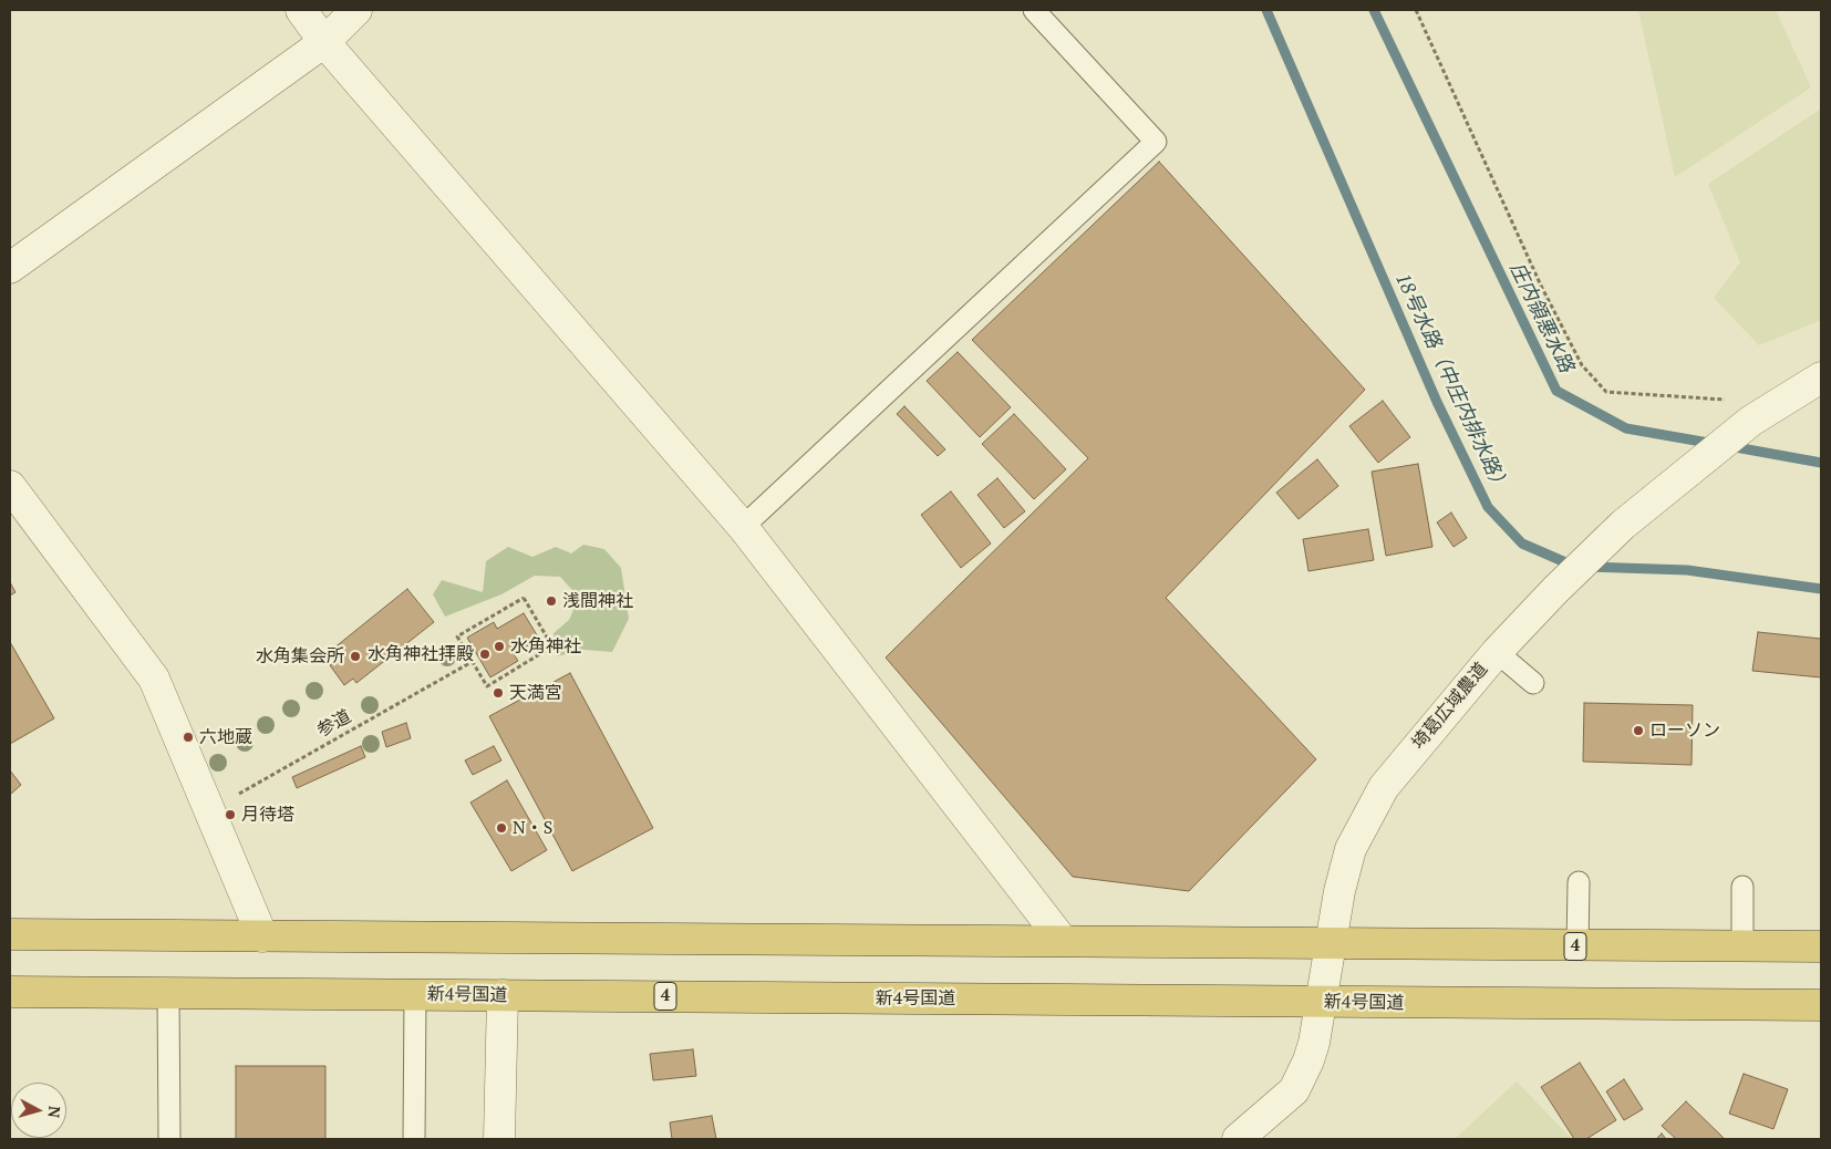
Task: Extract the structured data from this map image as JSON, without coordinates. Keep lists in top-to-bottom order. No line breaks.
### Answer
{"streets":{"highway":["4","新4号国道"],"street":["埼葛広域農道"],"path":["参道"]},"crossings":[["埼葛広域農道","4"],["埼葛広域農道","新4号国道"]],"water":["庄内領悪水路","18号水路（中庄内排水路）"],"places":["浅間神社","水角神社","水角神社拝殿","水角集会所","天満宮","ローソン","六地蔵","月待塔","N・S"],"north":"right"}
